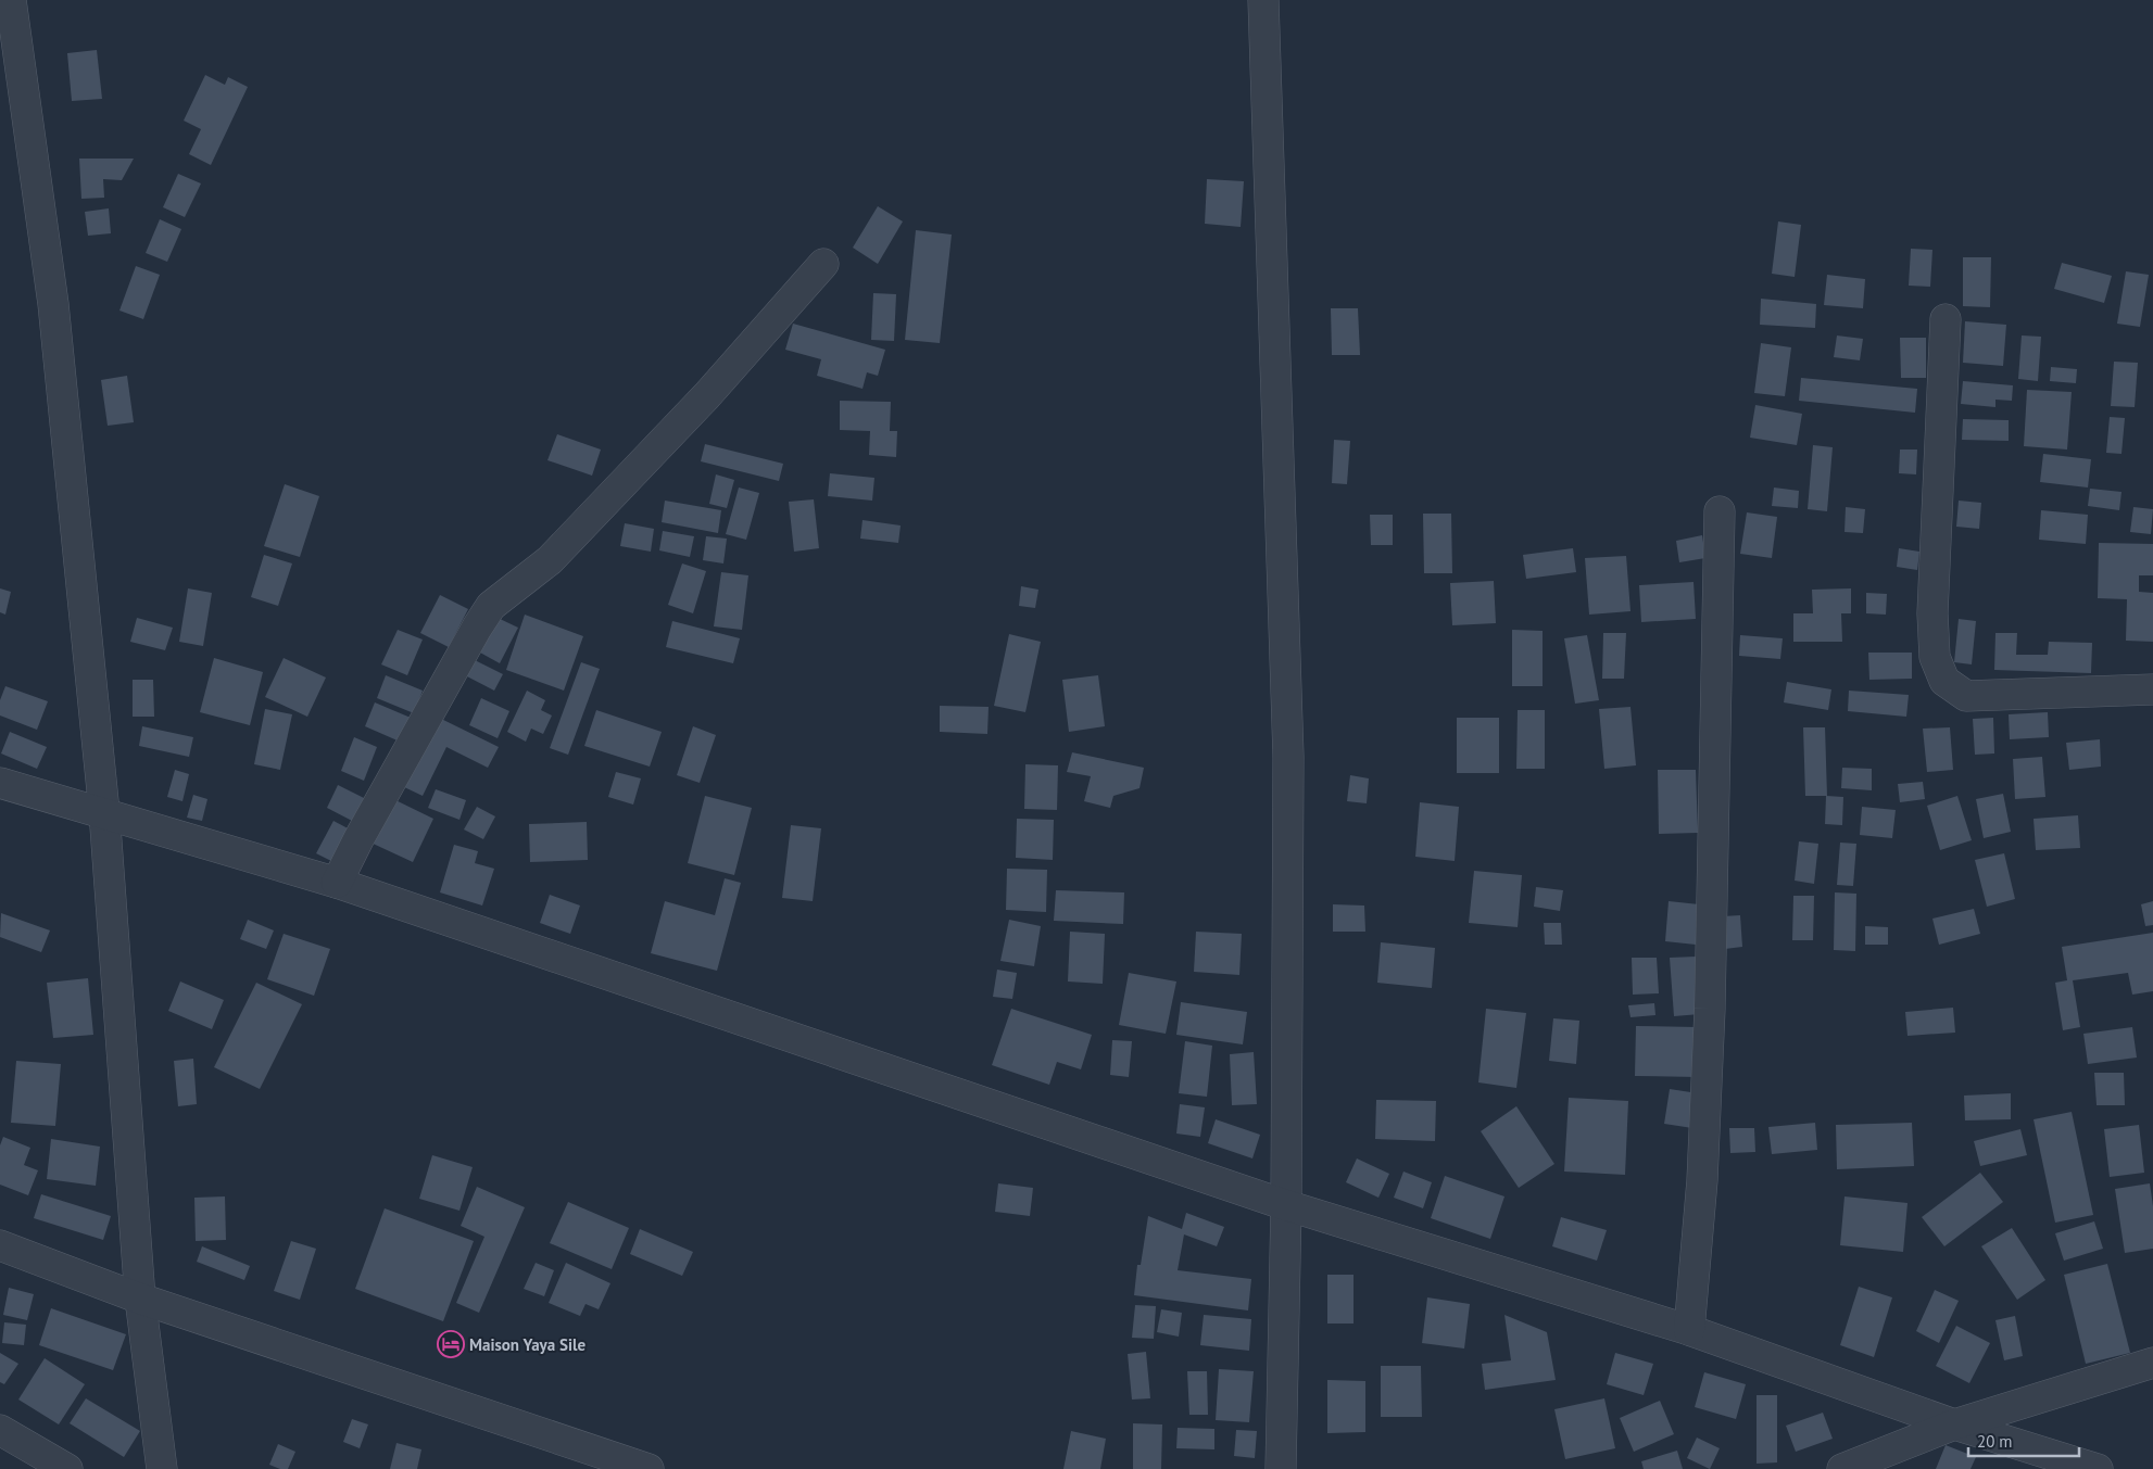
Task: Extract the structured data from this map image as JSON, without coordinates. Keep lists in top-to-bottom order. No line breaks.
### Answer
{"places":{"hotel":["Maison Yaya Sile"]},"scale_bar":"20 m"}
